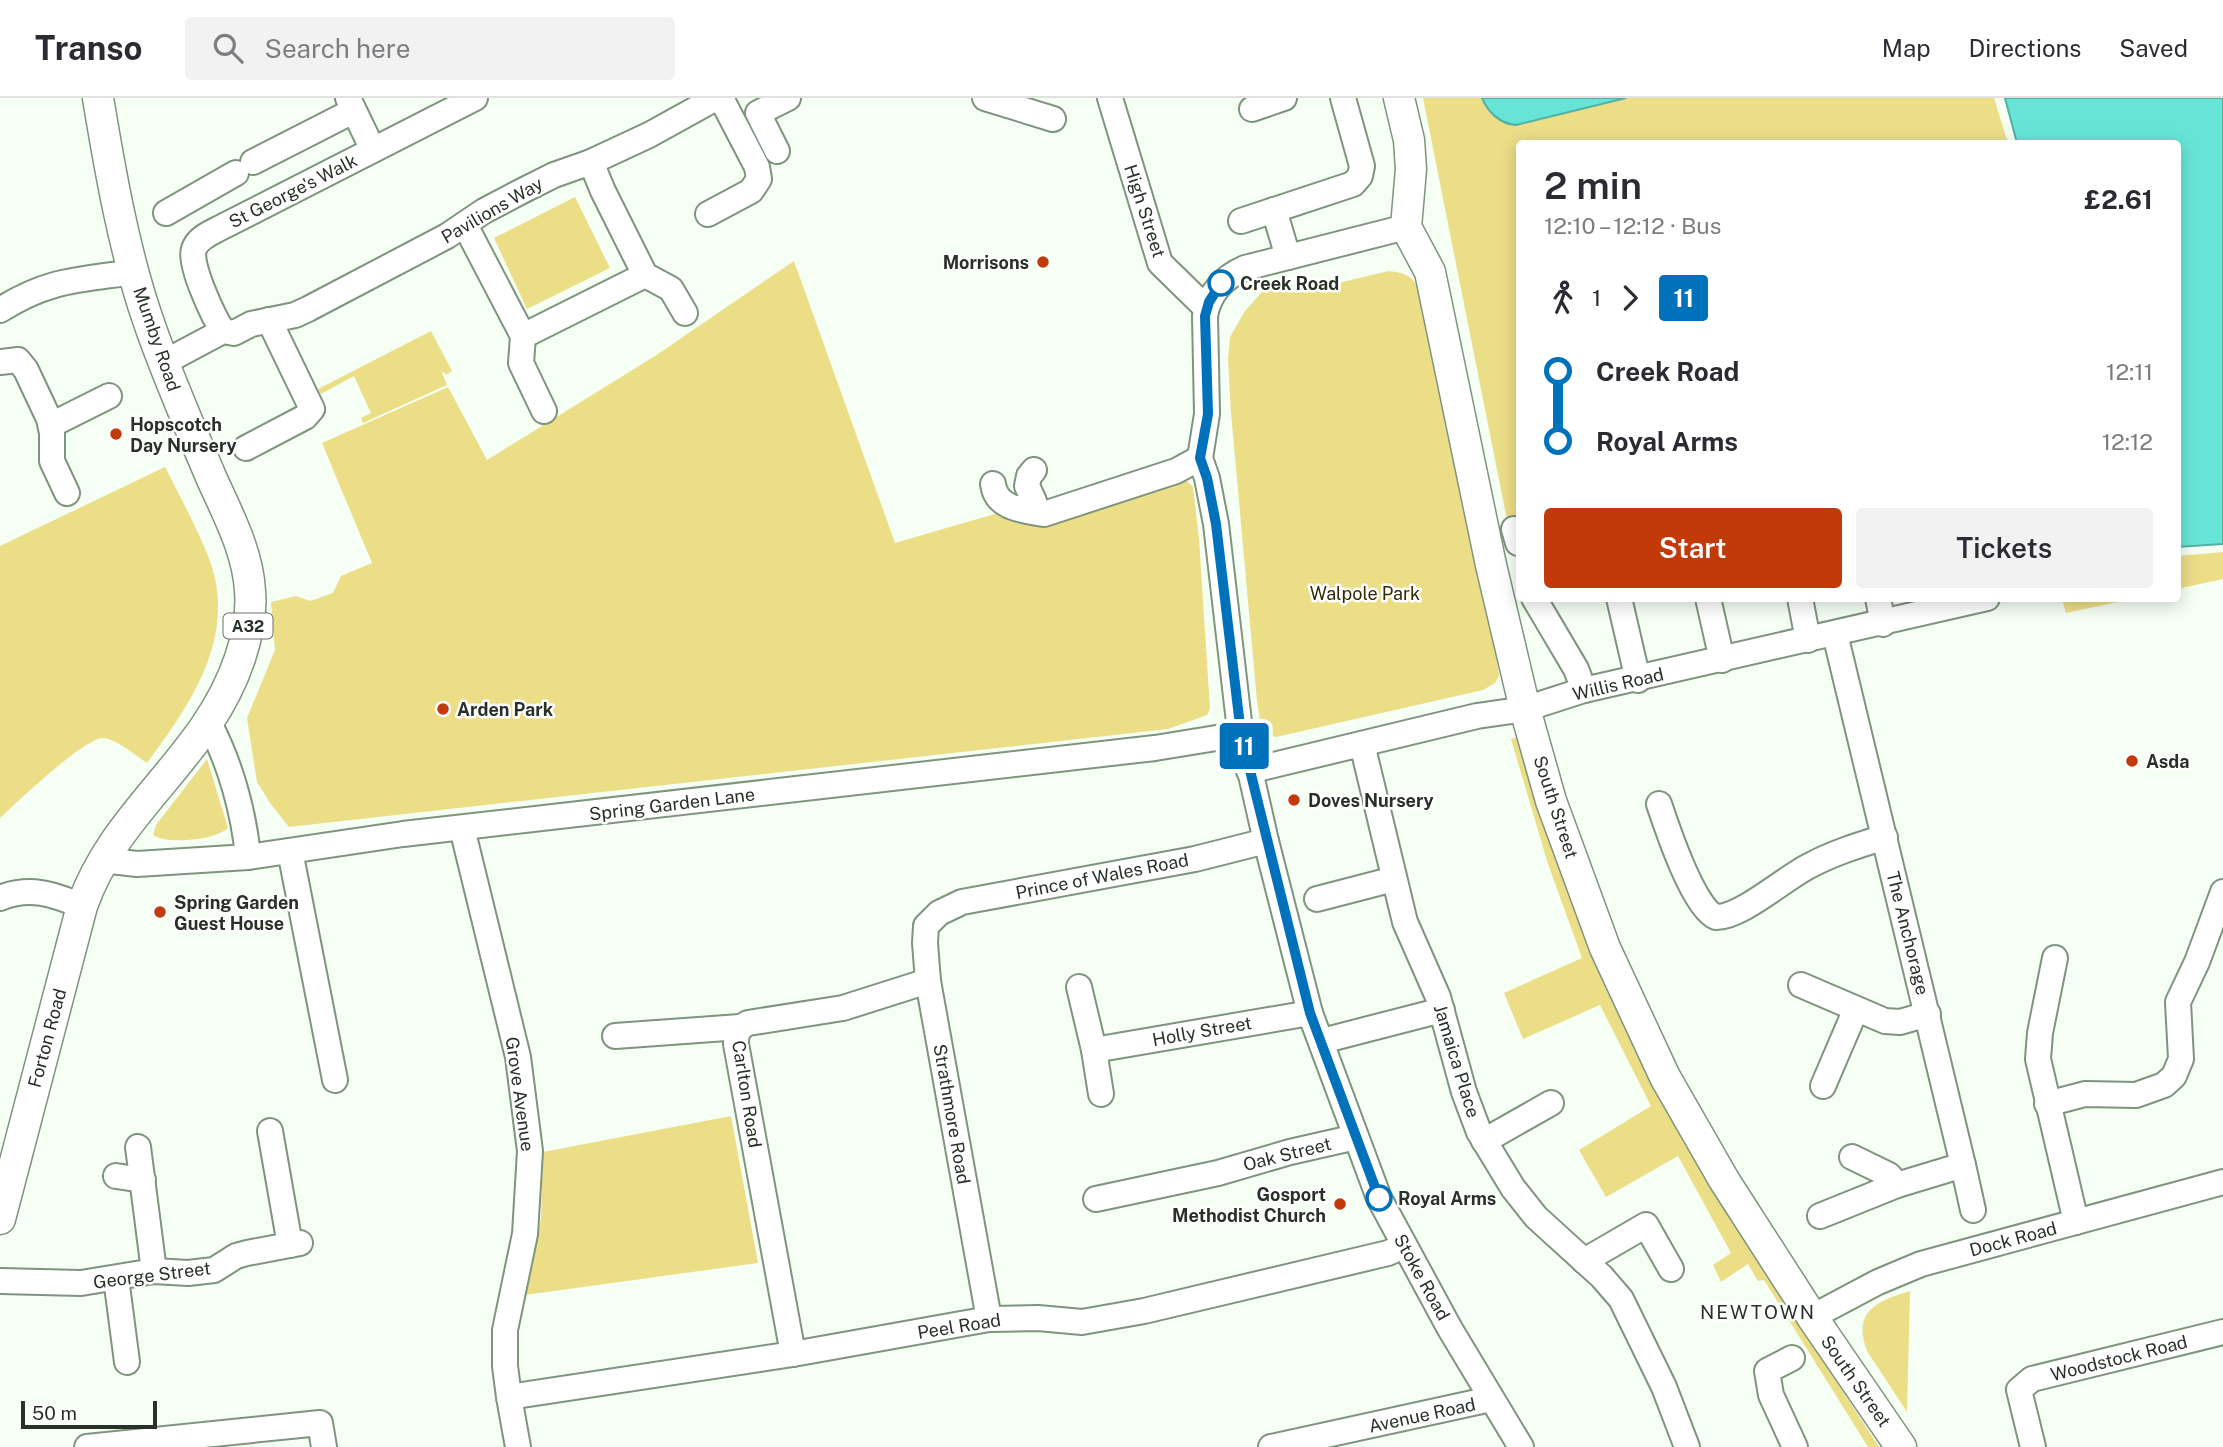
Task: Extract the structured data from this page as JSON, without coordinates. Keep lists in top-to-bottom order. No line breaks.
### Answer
{"streets":{"main road":["Mumby Road","A32","South Street","Forton Road"],"street":["St George's Walk","Pavilions Way","High Street","Willis Road","Spring Garden Lane","Prince of Wales Road","The Anchorage","Holly Street","Jamaica Place","Grove Avenue","Carlton Road","Strathmore Road","Oak Street","Dock Road","George Street","Stoke Road","Peel Road","Woodstock Road","Avenue Road"]},"crossings":[["St George's Walk","Pavilions Way"],["Pavilions Way","Mumby Road"],["Mumby Road","Spring Garden Lane"],["Mumby Road","Forton Road"],["Willis Road","South Street"],["Willis Road","The Anchorage"],["Willis Road","Jamaica Place"],["Willis Road","Stoke Road"],["Spring Garden Lane","Forton Road"],["Spring Garden Lane","Grove Avenue"],["Spring Garden Lane","Stoke Road"],["South Street","Dock Road"],["Prince of Wales Road","Strathmore Road"],["Prince of Wales Road","Stoke Road"],["Holly Street","Stoke Road"],["Grove Avenue","Peel Road"],["Carlton Road","Strathmore Road"],["Carlton Road","Peel Road"],["Strathmore Road","Peel Road"],["Oak Street","Stoke Road"],["Stoke Road","Peel Road"],["Stoke Road","Avenue Road"]],"districts":["NEWTOWN"],"parks":["Walpole Park"],"places":["Morrisons","Creek Road","Hopscotch Day Nursery","Arden Park","Asda","Doves Nursery","Spring Garden Guest House","Royal Arms","Gosport Methodist Church"],"lines":["bus line 11"],"scale_bar":"50 m","page":{"header":"Transo","search":"Search here","nav":["Map","Directions","Saved"],"on_map":"11","heading":["2 min","12:10 – 12:12 · Bus","£2.61"],"legs":["1","11"],"list":[{"name":"Creek Road","value":"12:11"},{"name":"Royal Arms","value":"12:12"}],"buttons":["Start","Tickets"],"scale":"50 m"}}
